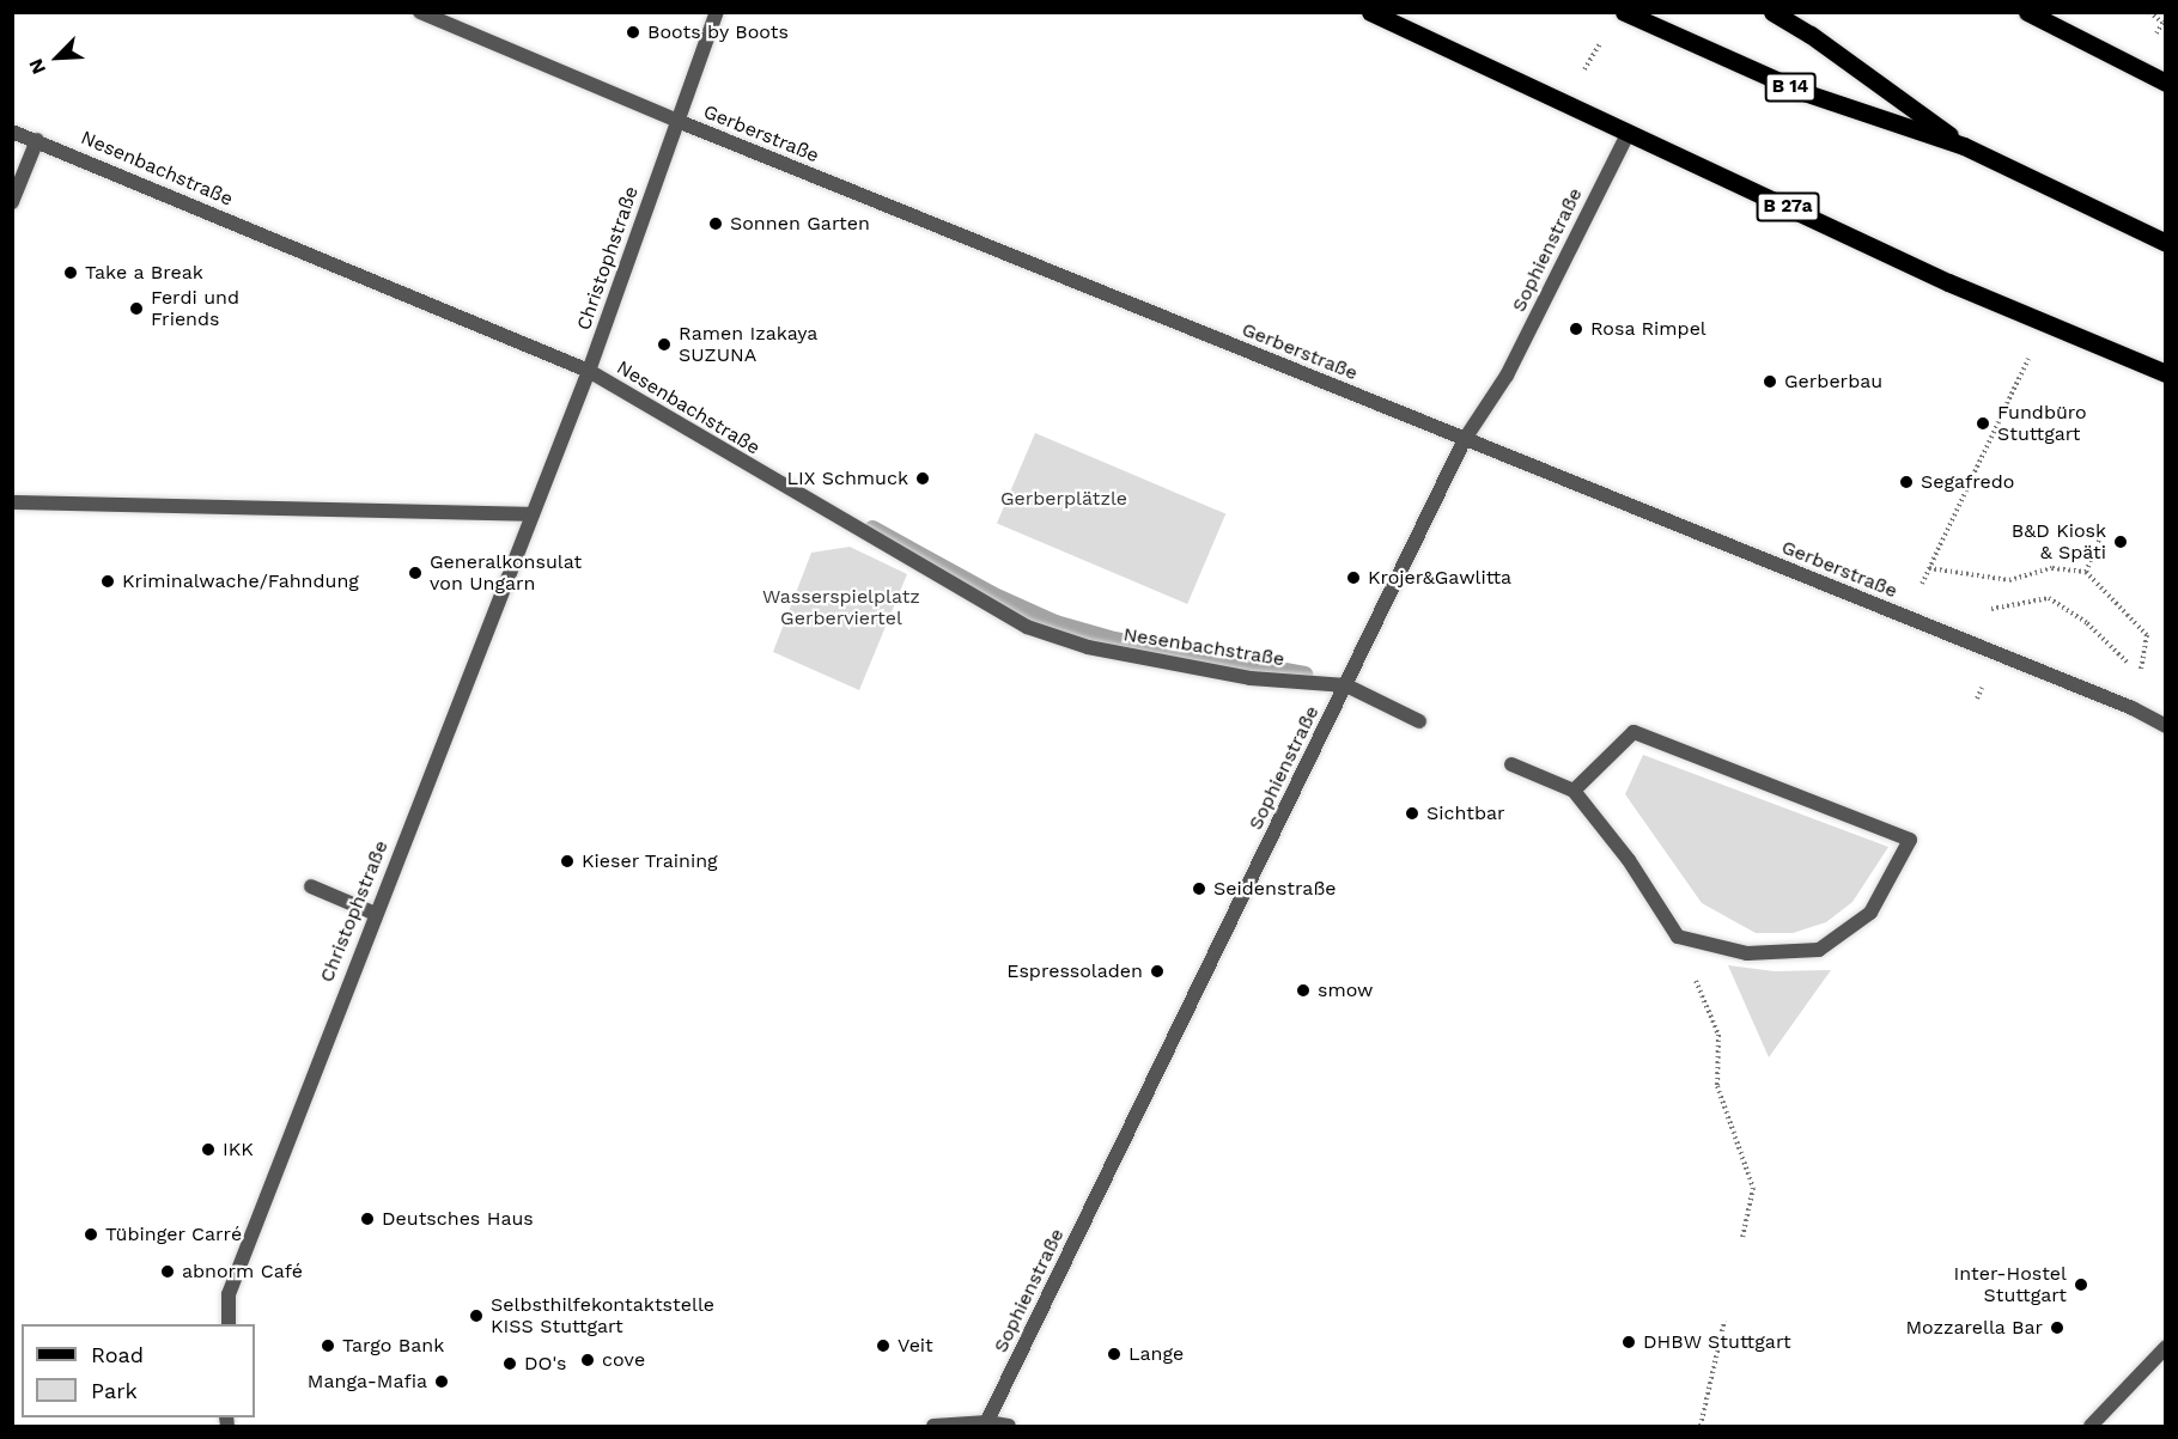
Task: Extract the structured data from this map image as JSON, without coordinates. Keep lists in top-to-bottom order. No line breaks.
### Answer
{"streets":{"main road":["B 14","B 27a"],"street":["Gerberstraße","Nesenbachstraße","Sophienstraße","Christophstraße"]},"crossings":[["Gerberstraße","Sophienstraße"],["Gerberstraße","Christophstraße"],["Nesenbachstraße","Sophienstraße"],["Nesenbachstraße","Christophstraße"],["B 27a","Sophienstraße"]],"parks":["Gerberplätzle","Wasserspielplatz Gerberviertel"],"places":["Boots by Boots","Sonnen Garten","Take a Break","Ferdi und Friends","Rosa Rimpel","Ramen Izakaya SUZUNA","Gerberbau","Fundbüro Stuttgart","LIX Schmuck","Segafredo","B&D Kiosk & Späti","Generalkonsulat von Ungarn","Krojer&Gawlitta","Kriminalwache/Fahndung","Sichtbar","Kieser Training","Seidenstraße","Espressoladen","smow","IKK","Deutsches Haus","Tübinger Carré","abnorm Café","Inter-Hostel Stuttgart","Selbsthilfekontaktstelle KISS Stuttgart","Mozzarella Bar","DHBW Stuttgart","Targo Bank","Veit","Lange","cove","DO's","Manga-Mafia"],"legend":["Road","Park"],"north":"bottom left"}
